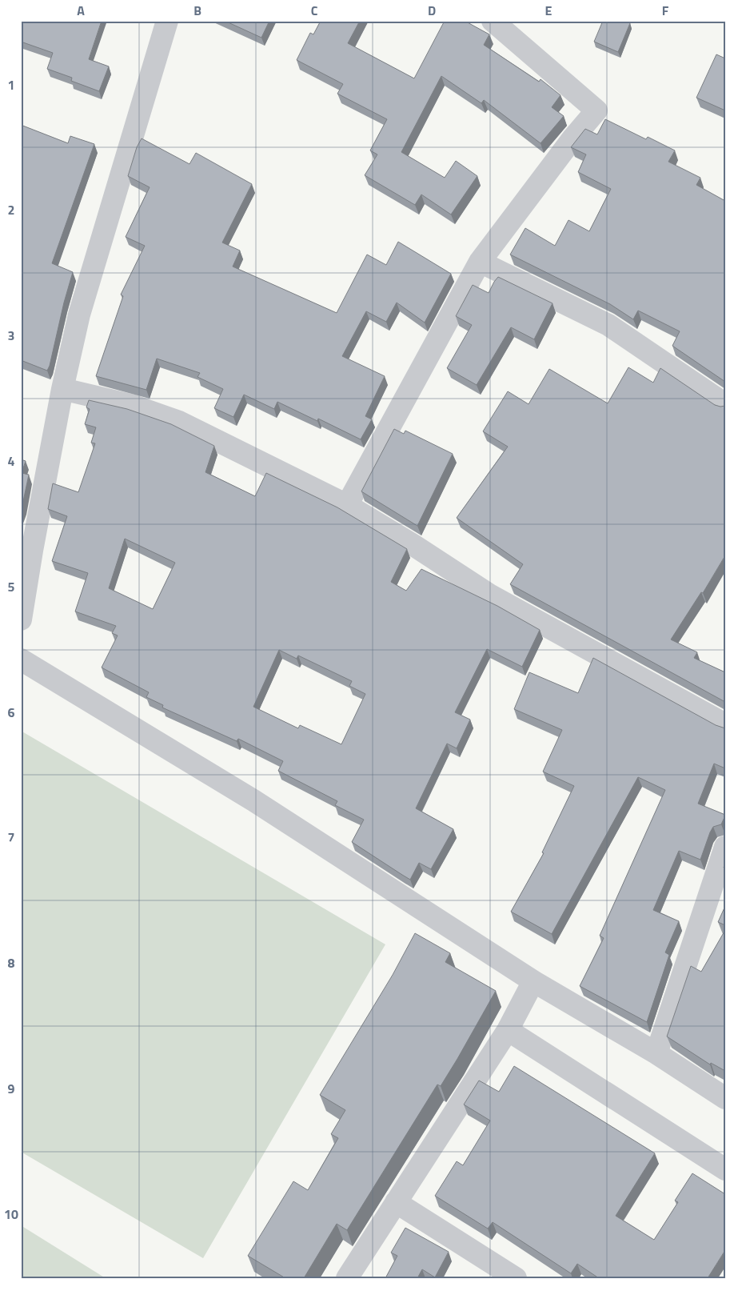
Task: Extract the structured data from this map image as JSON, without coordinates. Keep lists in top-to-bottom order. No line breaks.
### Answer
{"grid":{"columns":["A","B","C","D","E","F"],"rows":["1","2","3","4","5","6","7","8","9","10"]}}
